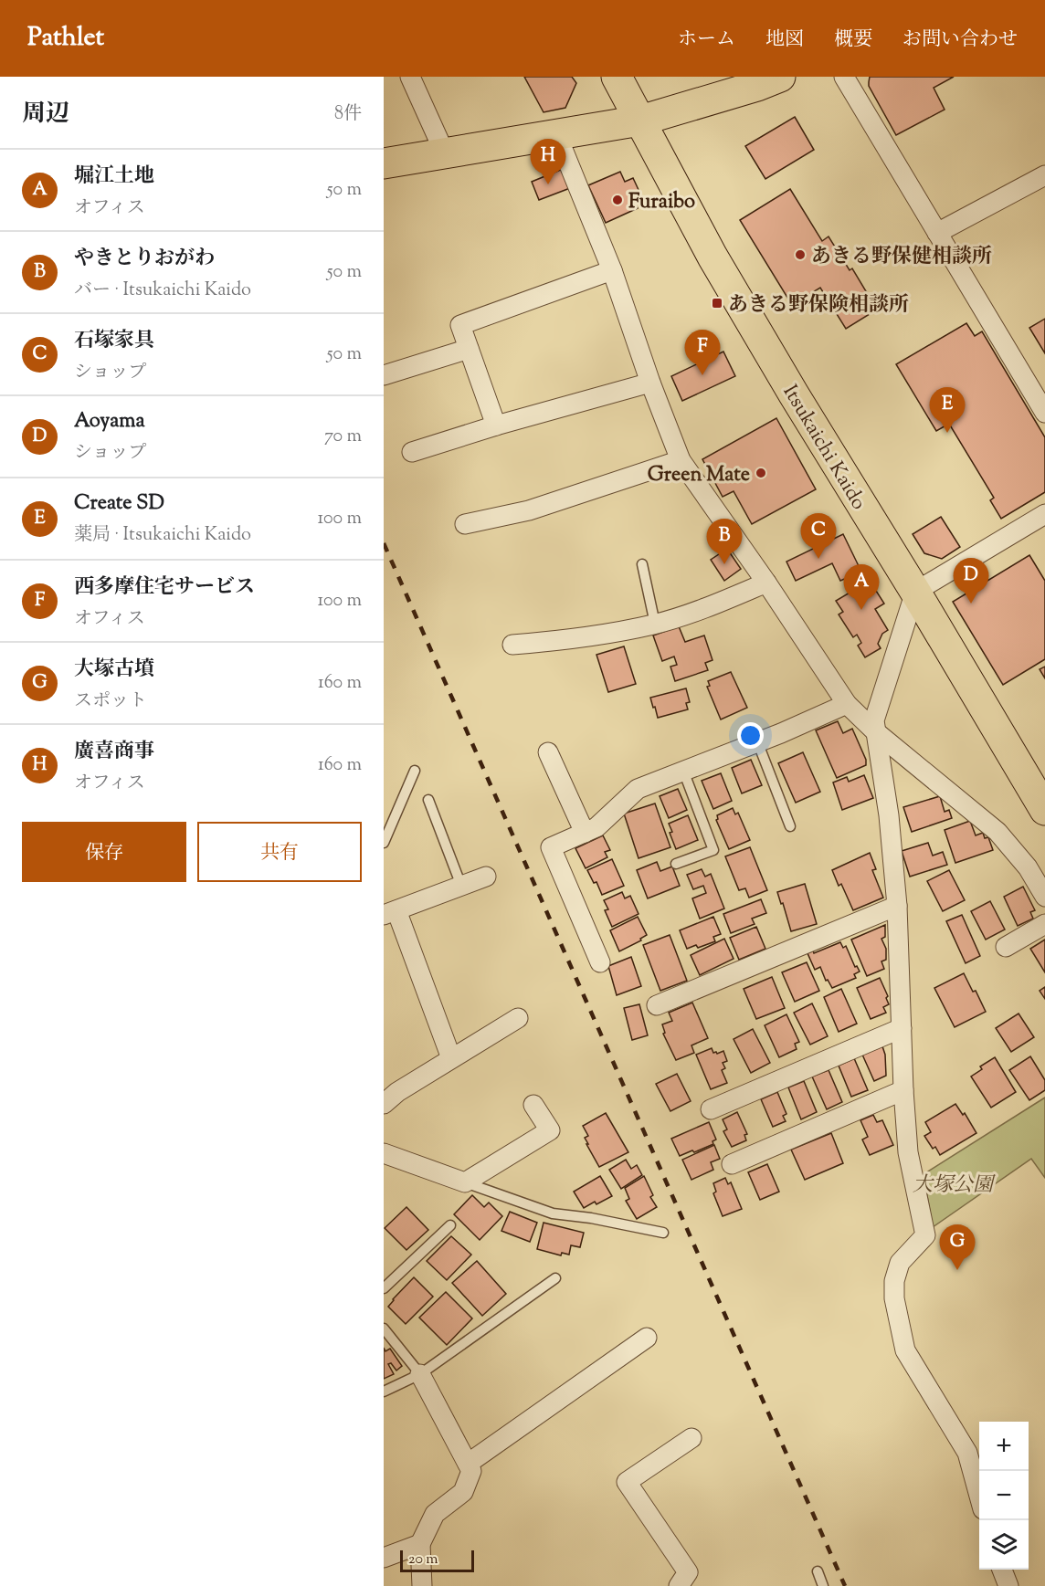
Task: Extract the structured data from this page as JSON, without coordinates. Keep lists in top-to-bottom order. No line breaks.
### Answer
{"streets":{"main road":["Itsukaichi Kaido"]},"parks":["大塚公園"],"places":{"other":["Furaibo","あきる野保健相談所","Green Mate"],"transit":["あきる野保険相談所"]},"scale_bar":"20 m","page":{"header":"Pathlet","nav":["ホーム","地図","概要","お問い合わせ"],"heading":["周辺","8件"],"pins":["H","F","E","C","B","D","A","G"],"list":[{"mark":"A","name":"堀江土地","note":"オフィス","value":"50 m"},{"mark":"B","name":"やきとりおがわ","note":"バー · Itsukaichi Kaido","value":"50 m"},{"mark":"C","name":"石塚家具","note":"ショップ","value":"50 m"},{"mark":"D","name":"Aoyama","note":"ショップ","value":"70 m"},{"mark":"E","name":"Create SD","note":"薬局 · Itsukaichi Kaido","value":"100 m"},{"mark":"F","name":"西多摩住宅サービス","note":"オフィス","value":"100 m"},{"mark":"G","name":"大塚古墳","note":"スポット","value":"160 m"},{"mark":"H","name":"廣喜商事","note":"オフィス","value":"160 m"}],"buttons":["保存","共有"],"map_buttons":["+","−"],"scale":"20 m"}}
